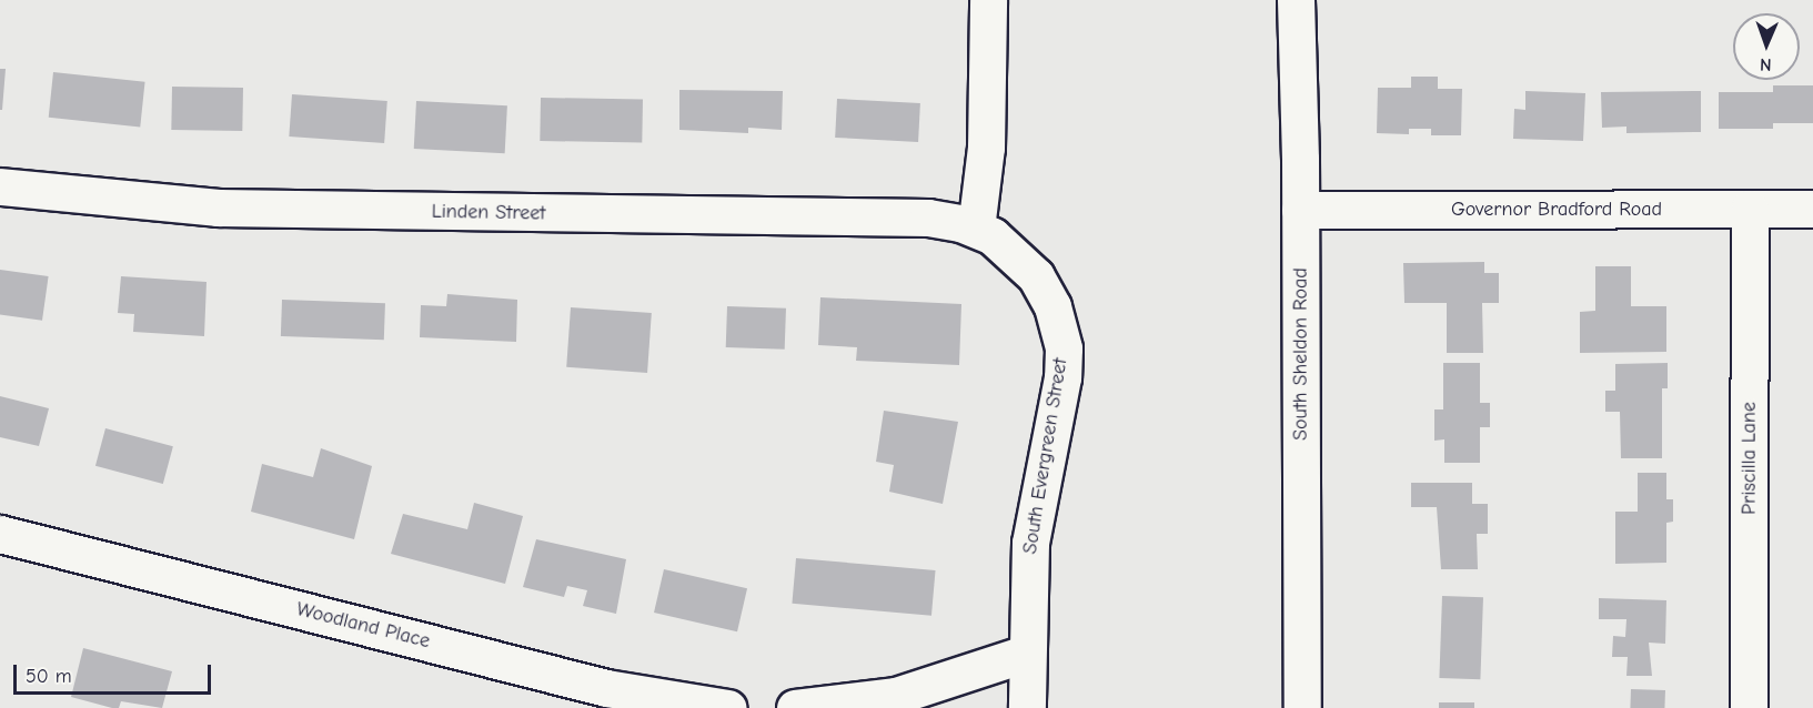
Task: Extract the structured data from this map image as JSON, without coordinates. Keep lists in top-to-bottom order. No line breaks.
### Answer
{"streets":{"street":["Governor Bradford Road","Linden Street","South Sheldon Road","South Evergreen Street","Priscilla Lane","Woodland Place"]},"crossings":[["Governor Bradford Road","South Sheldon Road"],["Governor Bradford Road","Priscilla Lane"],["Linden Street","South Evergreen Street"]],"scale_bar":"50 m","north":"bottom"}
